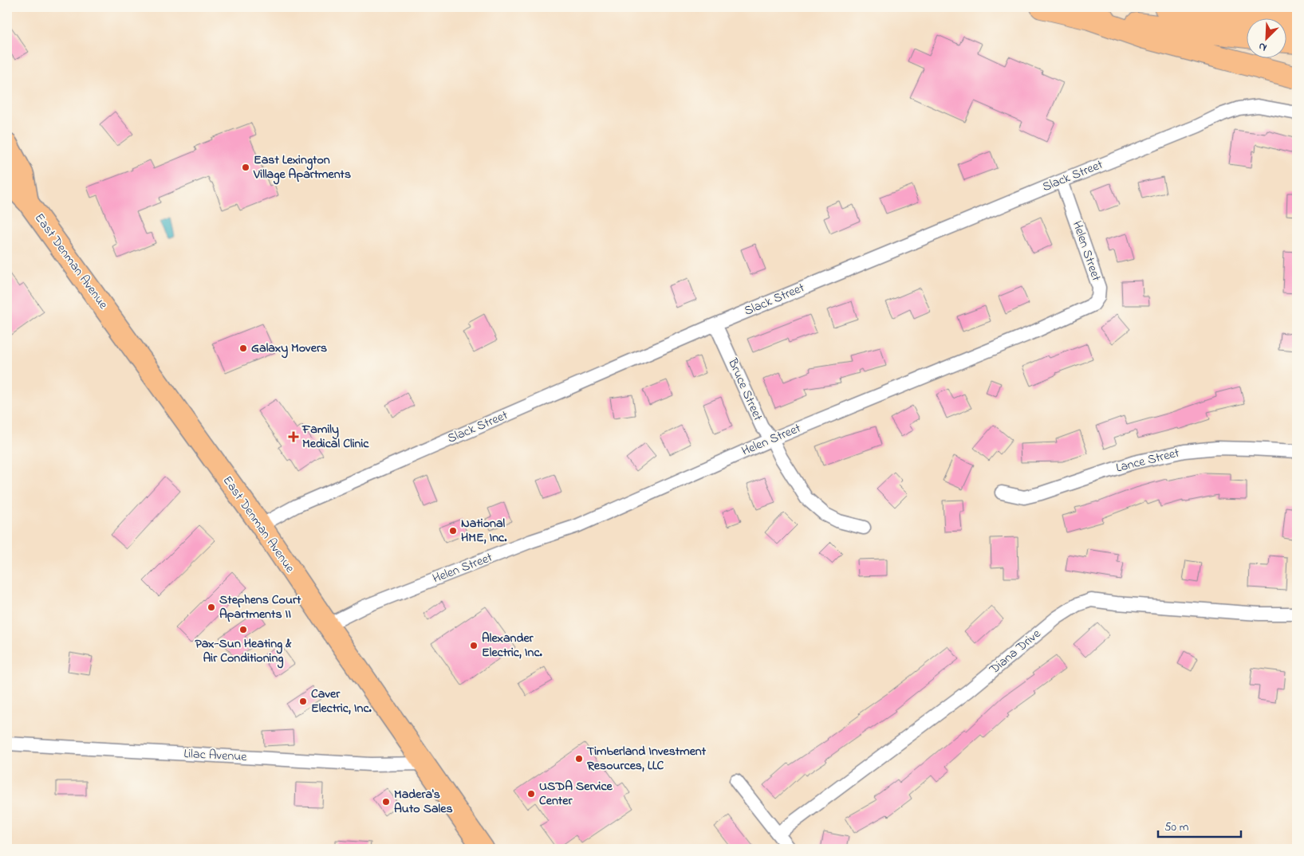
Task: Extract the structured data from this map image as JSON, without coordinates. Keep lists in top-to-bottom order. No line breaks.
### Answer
{"streets":{"main road":["East Denman Avenue"],"street":["Slack Street","Helen Street","Bruce Street","Lance Street","Diana Drive","Lilac Avenue"]},"crossings":[["Slack Street","Helen Street"],["Slack Street","East Denman Avenue"],["Slack Street","Bruce Street"],["Helen Street","East Denman Avenue"],["Helen Street","Bruce Street"],["East Denman Avenue","Lilac Avenue"]],"places":{"other":["East Lexington Village Apartments","Galaxy Movers","National HME, Inc.","Stephens Court Apartments II","Pax-Sun Heating & Air Conditioning","Alexander Electric, Inc.","Caver Electric, Inc.","Timberland Investment Resources, LLC","USDA Service Center","Madera's Auto Sales"],"health":["Family Medical Clinic"]},"scale_bar":"50 m","north":"bottom left"}
